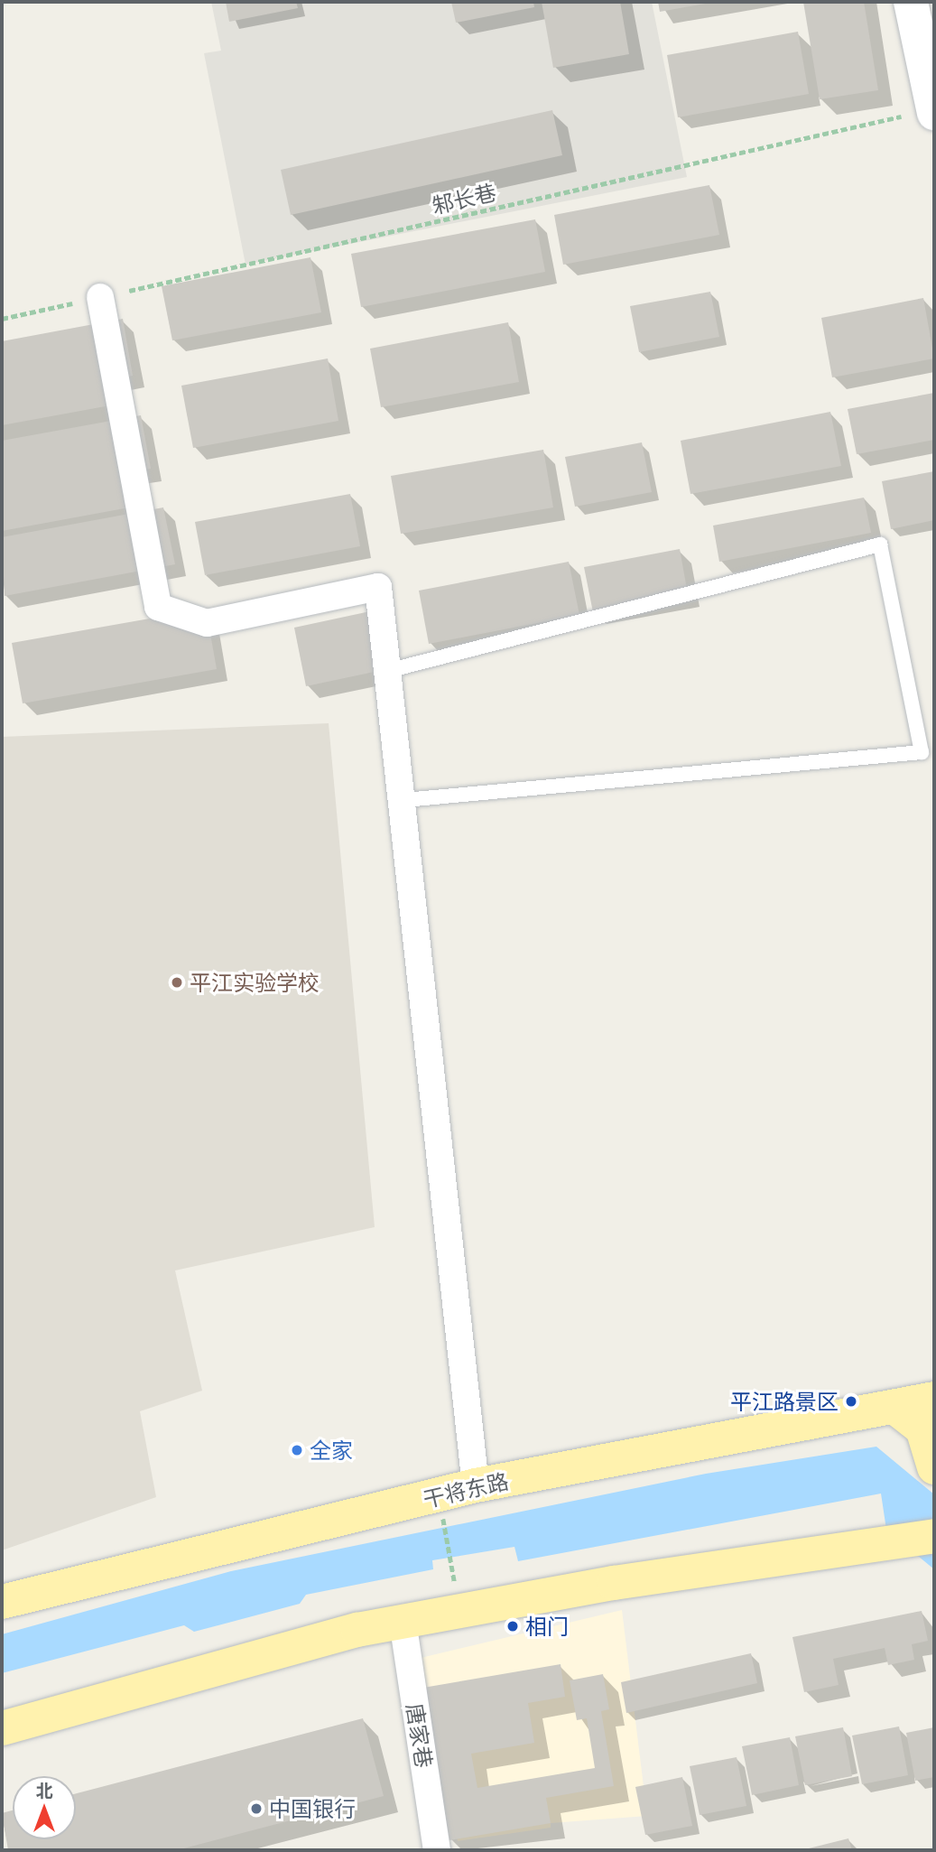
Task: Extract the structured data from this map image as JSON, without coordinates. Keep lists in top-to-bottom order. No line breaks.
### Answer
{"streets":{"main road":["干将东路"],"street":["唐家巷"],"path":["邾长巷"]},"places":["平江实验学校","平江路景区","全家","相门","中国银行"],"north":"top"}
